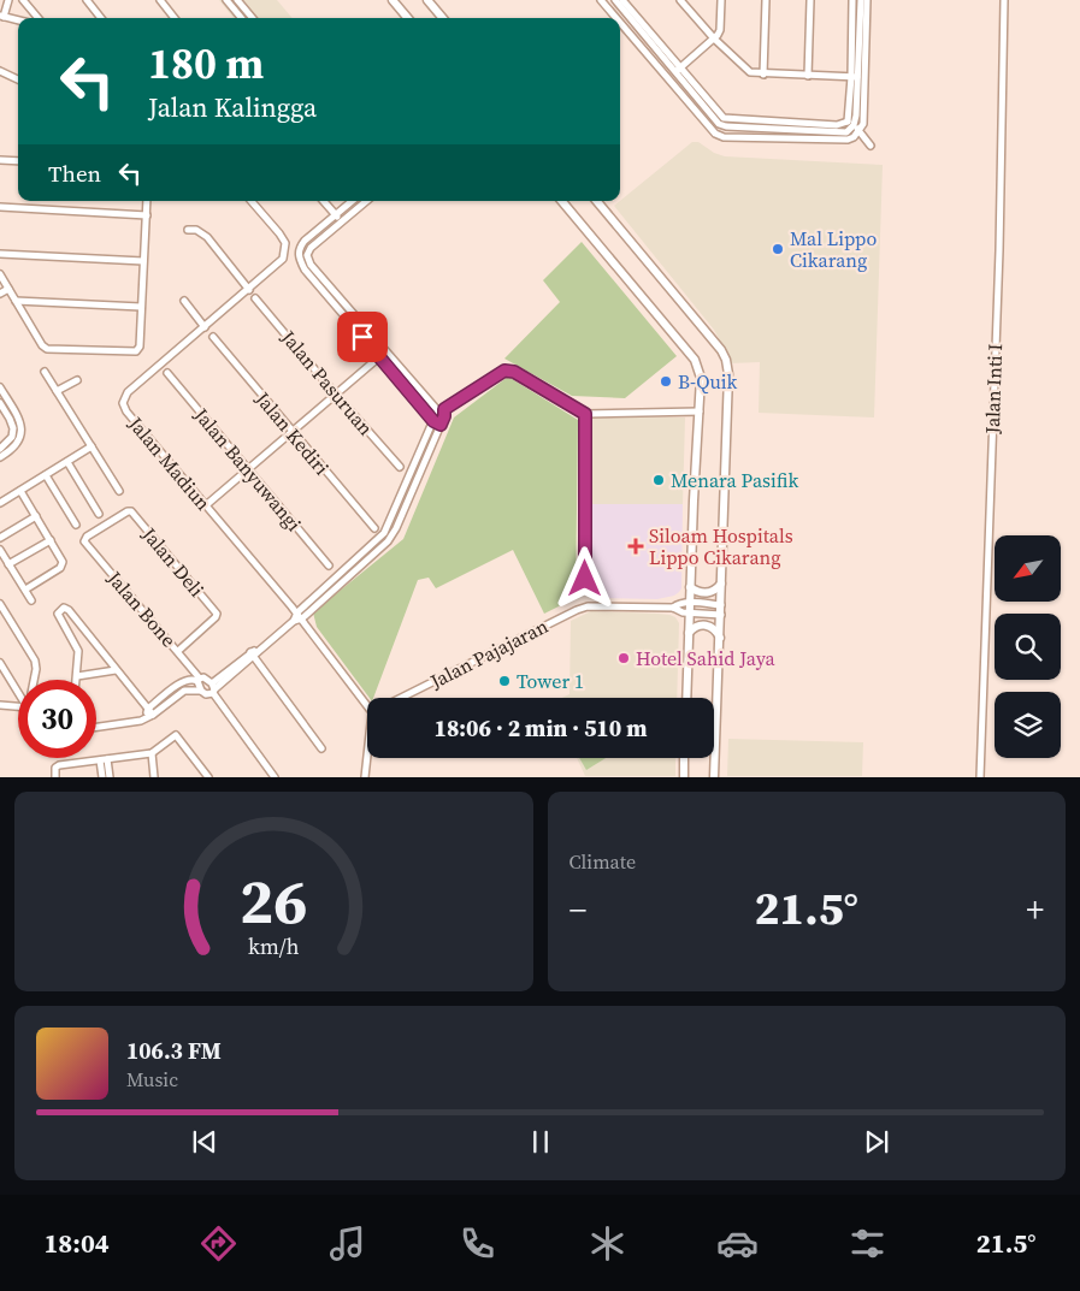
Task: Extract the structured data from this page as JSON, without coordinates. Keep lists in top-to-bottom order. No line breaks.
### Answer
{"streets":{"street":["Jalan Pasuruan","Jalan Inti I","Jalan Kediri","Jalan Madiun","Jalan Banyuwangi","Jalan Deli","Jalan Bone","Jalan Pajajaran"]},"crossings":[["Jalan Deli","Jalan Bone"]],"places":{"other":["Mal Lippo Cikarang","B-Quik","Menara Pasifik","Hotel Sahid Jaya","Tower 1"],"health":["Siloam Hospitals Lippo Cikarang"]},"north":"bottom left","page":{"turn":["180 m","Jalan Kalingga"],"then":"Then","limit":"30","trip":"18:06 · 2 min · 510 m","tile":"Climate","heat":["−","21.5°","+"],"song":["106.3 FM","Music"],"tabs":["18:04","21.5°"],"gauge":["26","km/h"]}}
